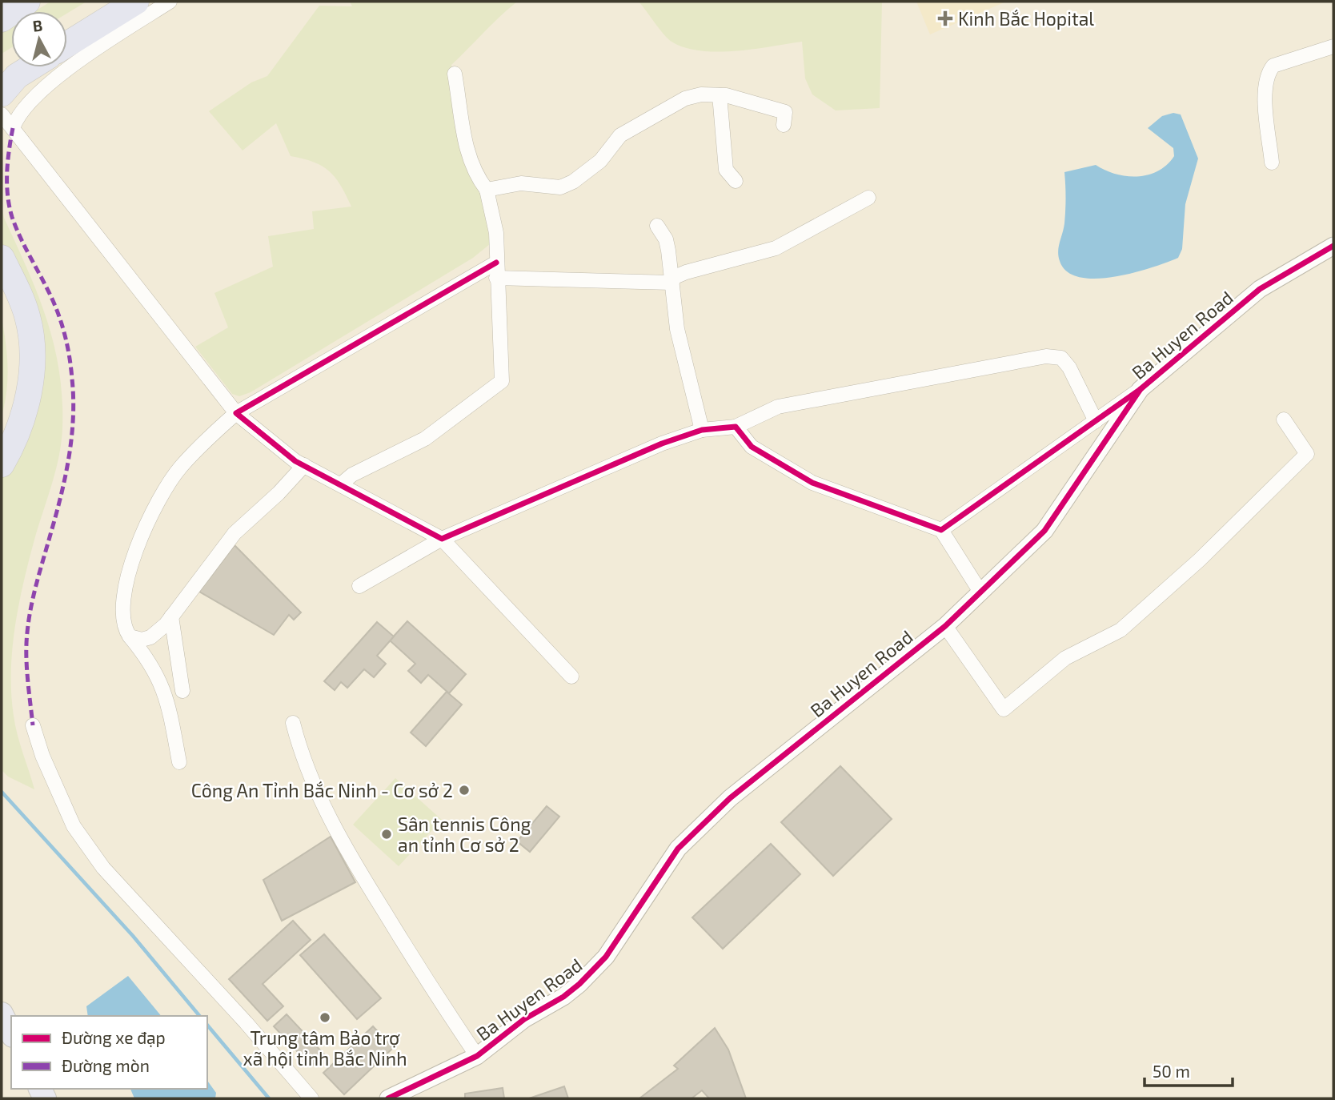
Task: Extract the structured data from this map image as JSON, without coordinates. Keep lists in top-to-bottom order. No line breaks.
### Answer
{"streets":{"street":["Ba Huyen Road"]},"places":{"health":["Kinh Bắc Hopital"],"other":["Công An Tỉnh Bắc Ninh - Cơ sở 2","Sân tennis Công an tỉnh Cơ sở 2","Trung tâm Bảo trợ xã hội tỉnh Bắc Ninh"]},"legend":["Đường xe đạp","Đường mòn"],"scale_bar":"50 m","north":"top"}
